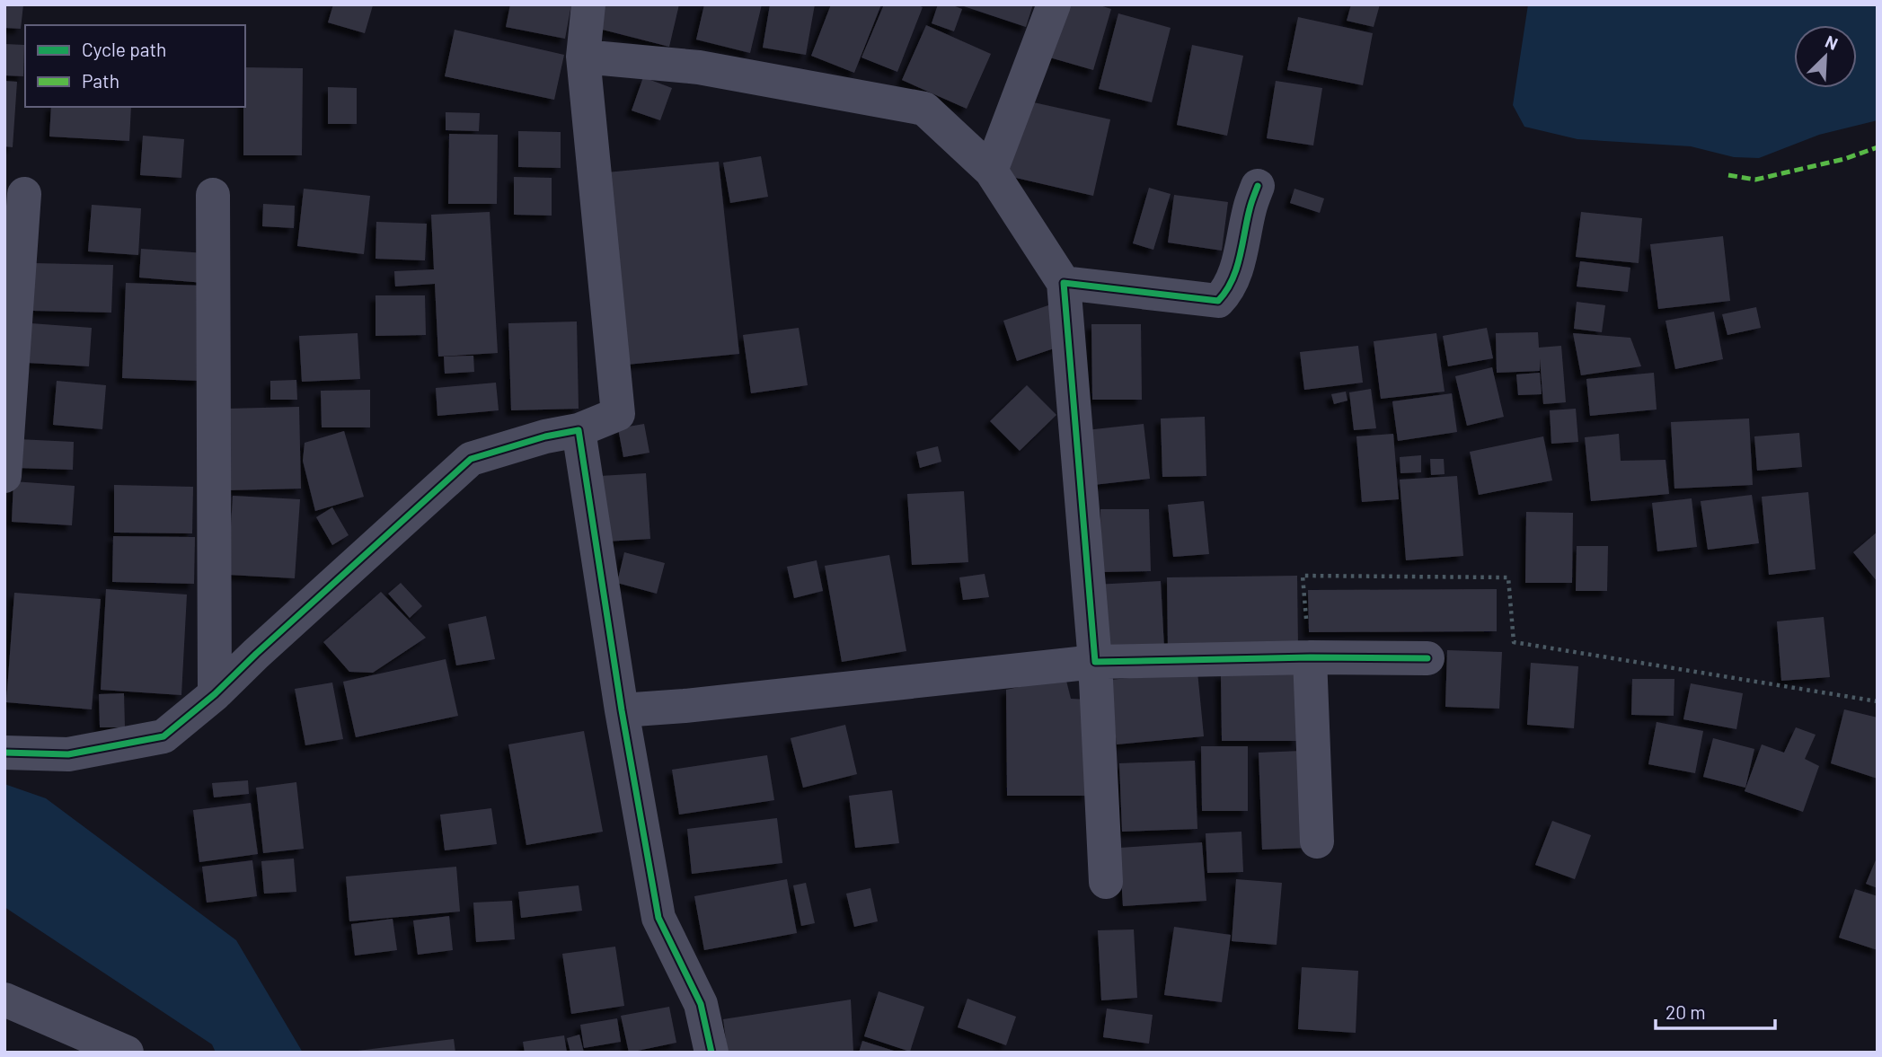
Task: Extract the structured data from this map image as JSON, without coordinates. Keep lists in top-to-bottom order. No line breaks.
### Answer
{"legend":["Cycle path","Path"],"scale_bar":"20 m","north":"top right"}
